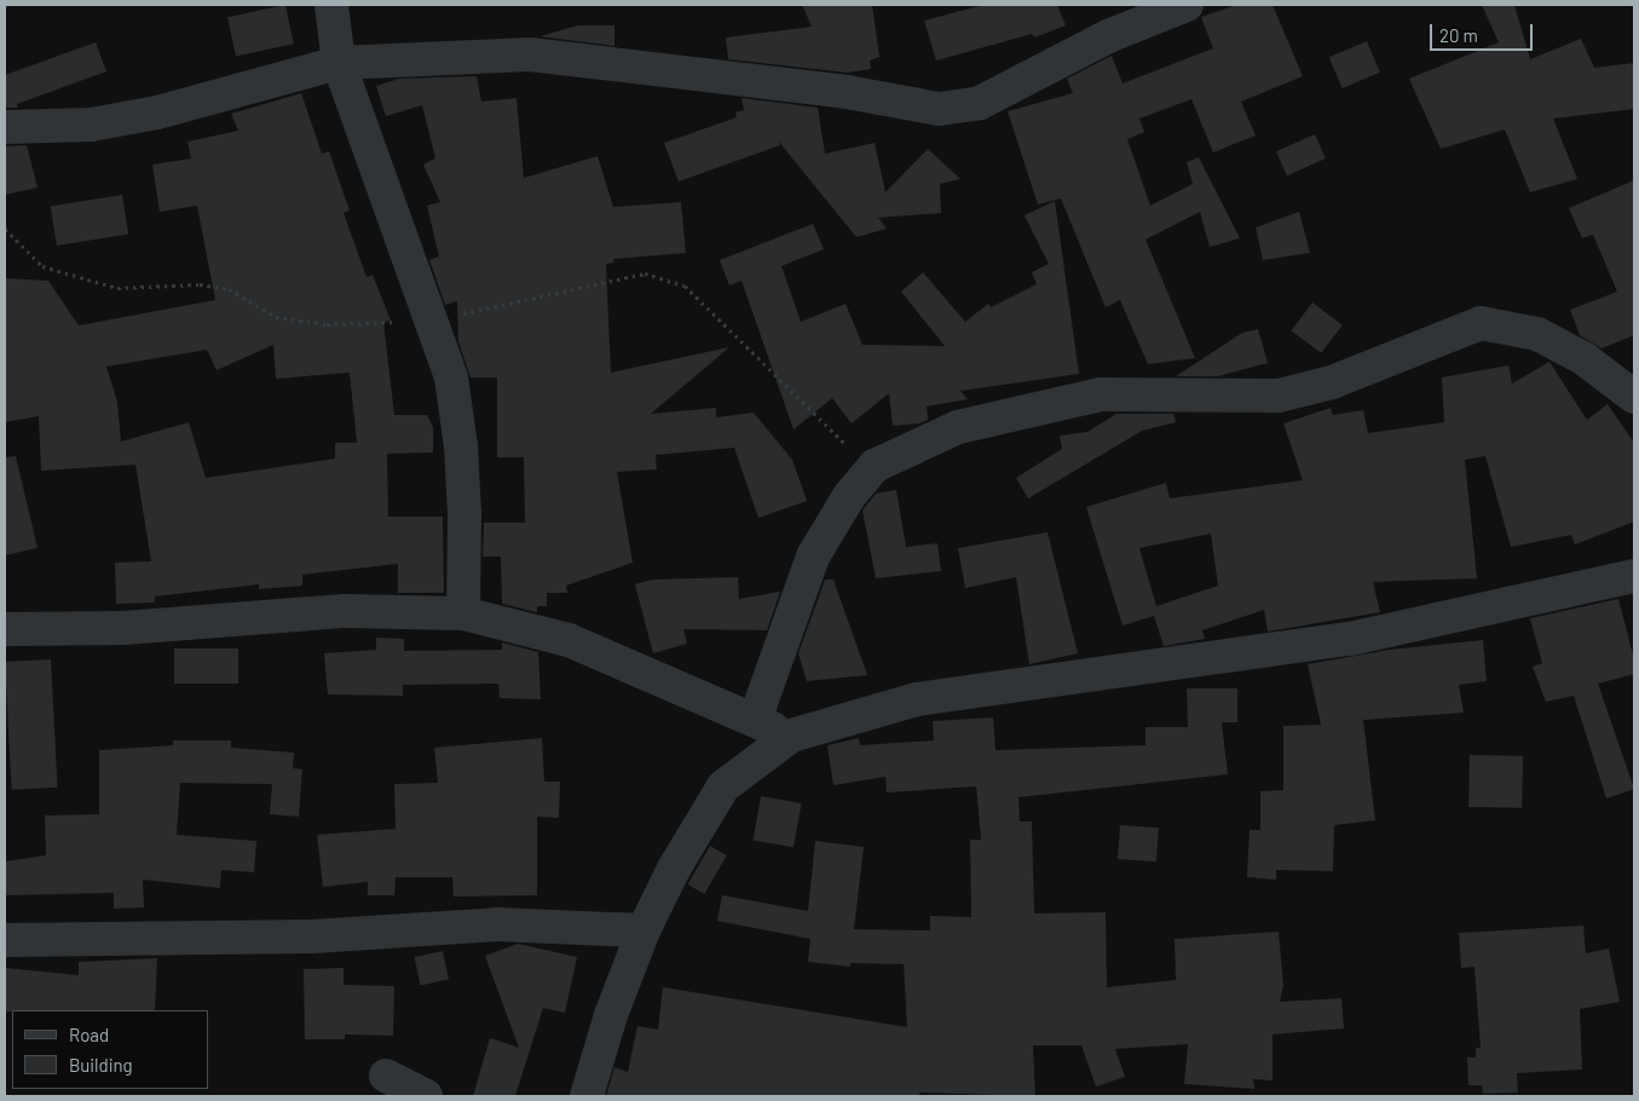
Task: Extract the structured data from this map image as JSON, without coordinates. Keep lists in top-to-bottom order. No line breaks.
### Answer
{"legend":["Road","Building"],"scale_bar":"20 m"}
